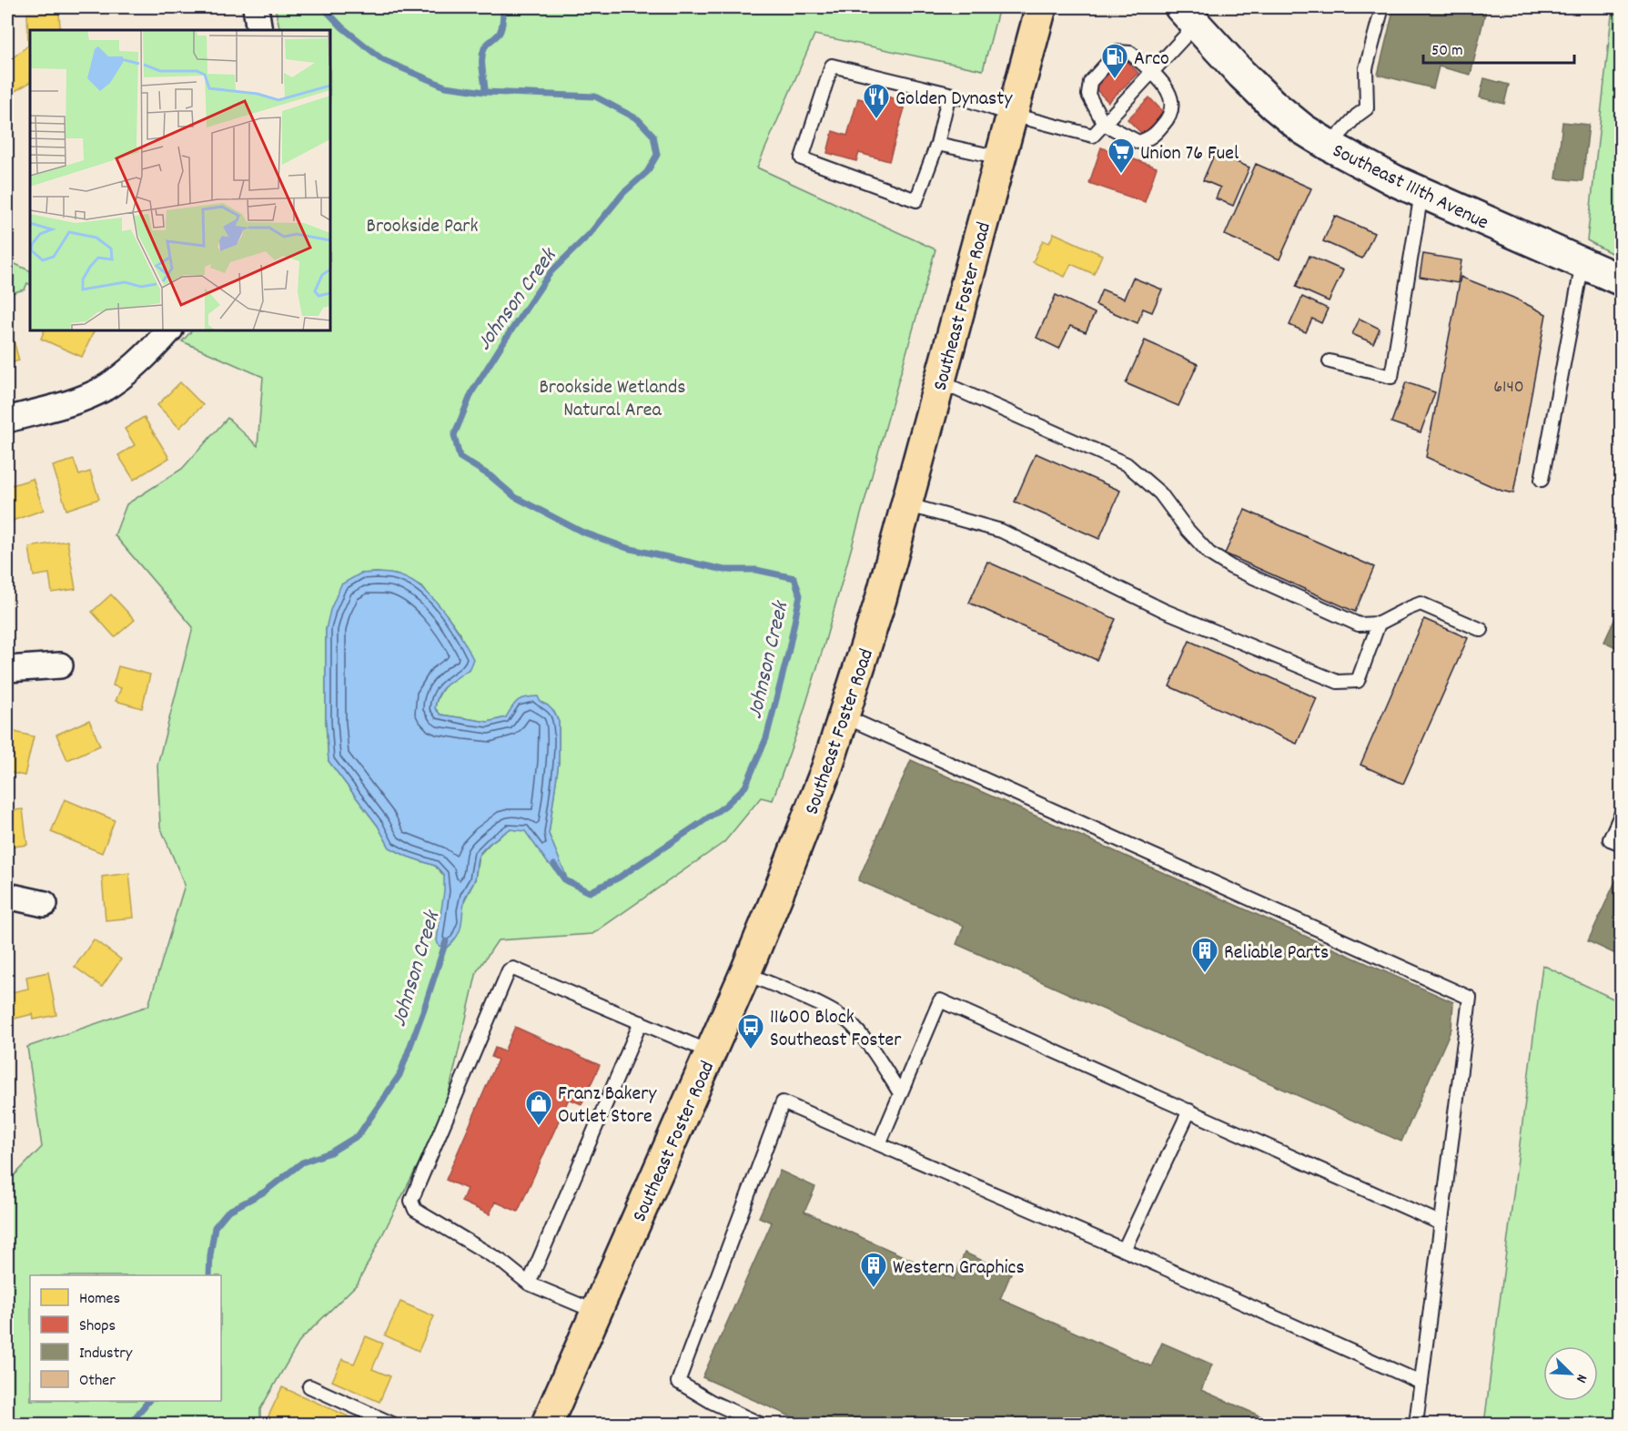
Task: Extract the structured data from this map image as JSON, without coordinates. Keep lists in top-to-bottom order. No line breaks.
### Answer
{"streets":{"main road":["Southeast Foster Road"],"street":["Southeast 111th Avenue"]},"water":["Johnson Creek"],"parks":["Brookside Park","Brookside Wetlands Natural Area"],"places":{"fuel station":["Arco"],"restaurant":["Golden Dynasty"],"supermarket":["Union 76 Fuel"],"building":["Reliable Parts","Western Graphics"],"bus stop":["11600 Block Southeast Foster"],"shop":["Franz Bakery Outlet Store"]},"house_numbers":["6140"],"legend":["Homes","Shops","Industry","Other"],"scale_bar":"50 m","north":"bottom right"}
